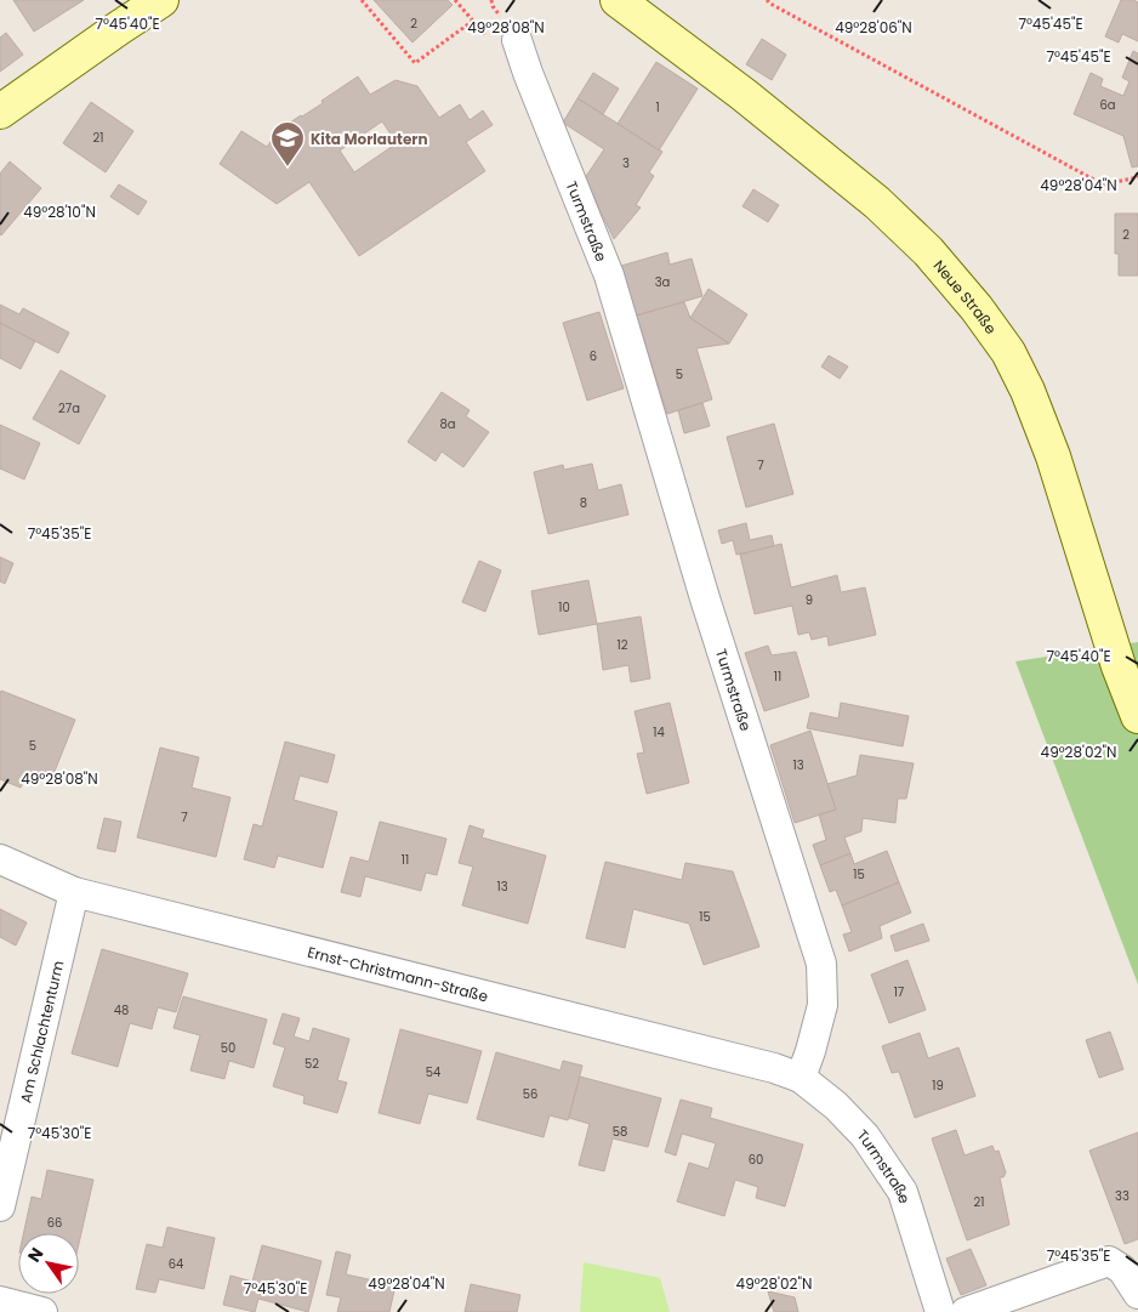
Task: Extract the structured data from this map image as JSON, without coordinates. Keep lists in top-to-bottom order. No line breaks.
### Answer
{"streets":{"main road":["Neue Straße"],"street":["Turmstraße","Ernst-Christmann-Straße","Am Schlachtenturm"]},"crossings":[["Turmstraße","Ernst-Christmann-Straße"],["Ernst-Christmann-Straße","Am Schlachtenturm"]],"places":{"school or university":["Kita Morlautern"]},"house_numbers":["2","6a","1","21","3","2","3a","6","5","27a","8a","7","8","9","10","12","11","14","5","13","7","11","15","13","15","17","48","50","52","54","19","56","58","60","33","21","66","64"],"north":"top left","coordinates":["7°45'45\"E","7°45'40\"E","49°28'08\"N","49°28'06\"N","49°28'04\"N","49°28'10\"N","7°45'35\"E","49°28'02\"N","7°45'30\"E"]}
